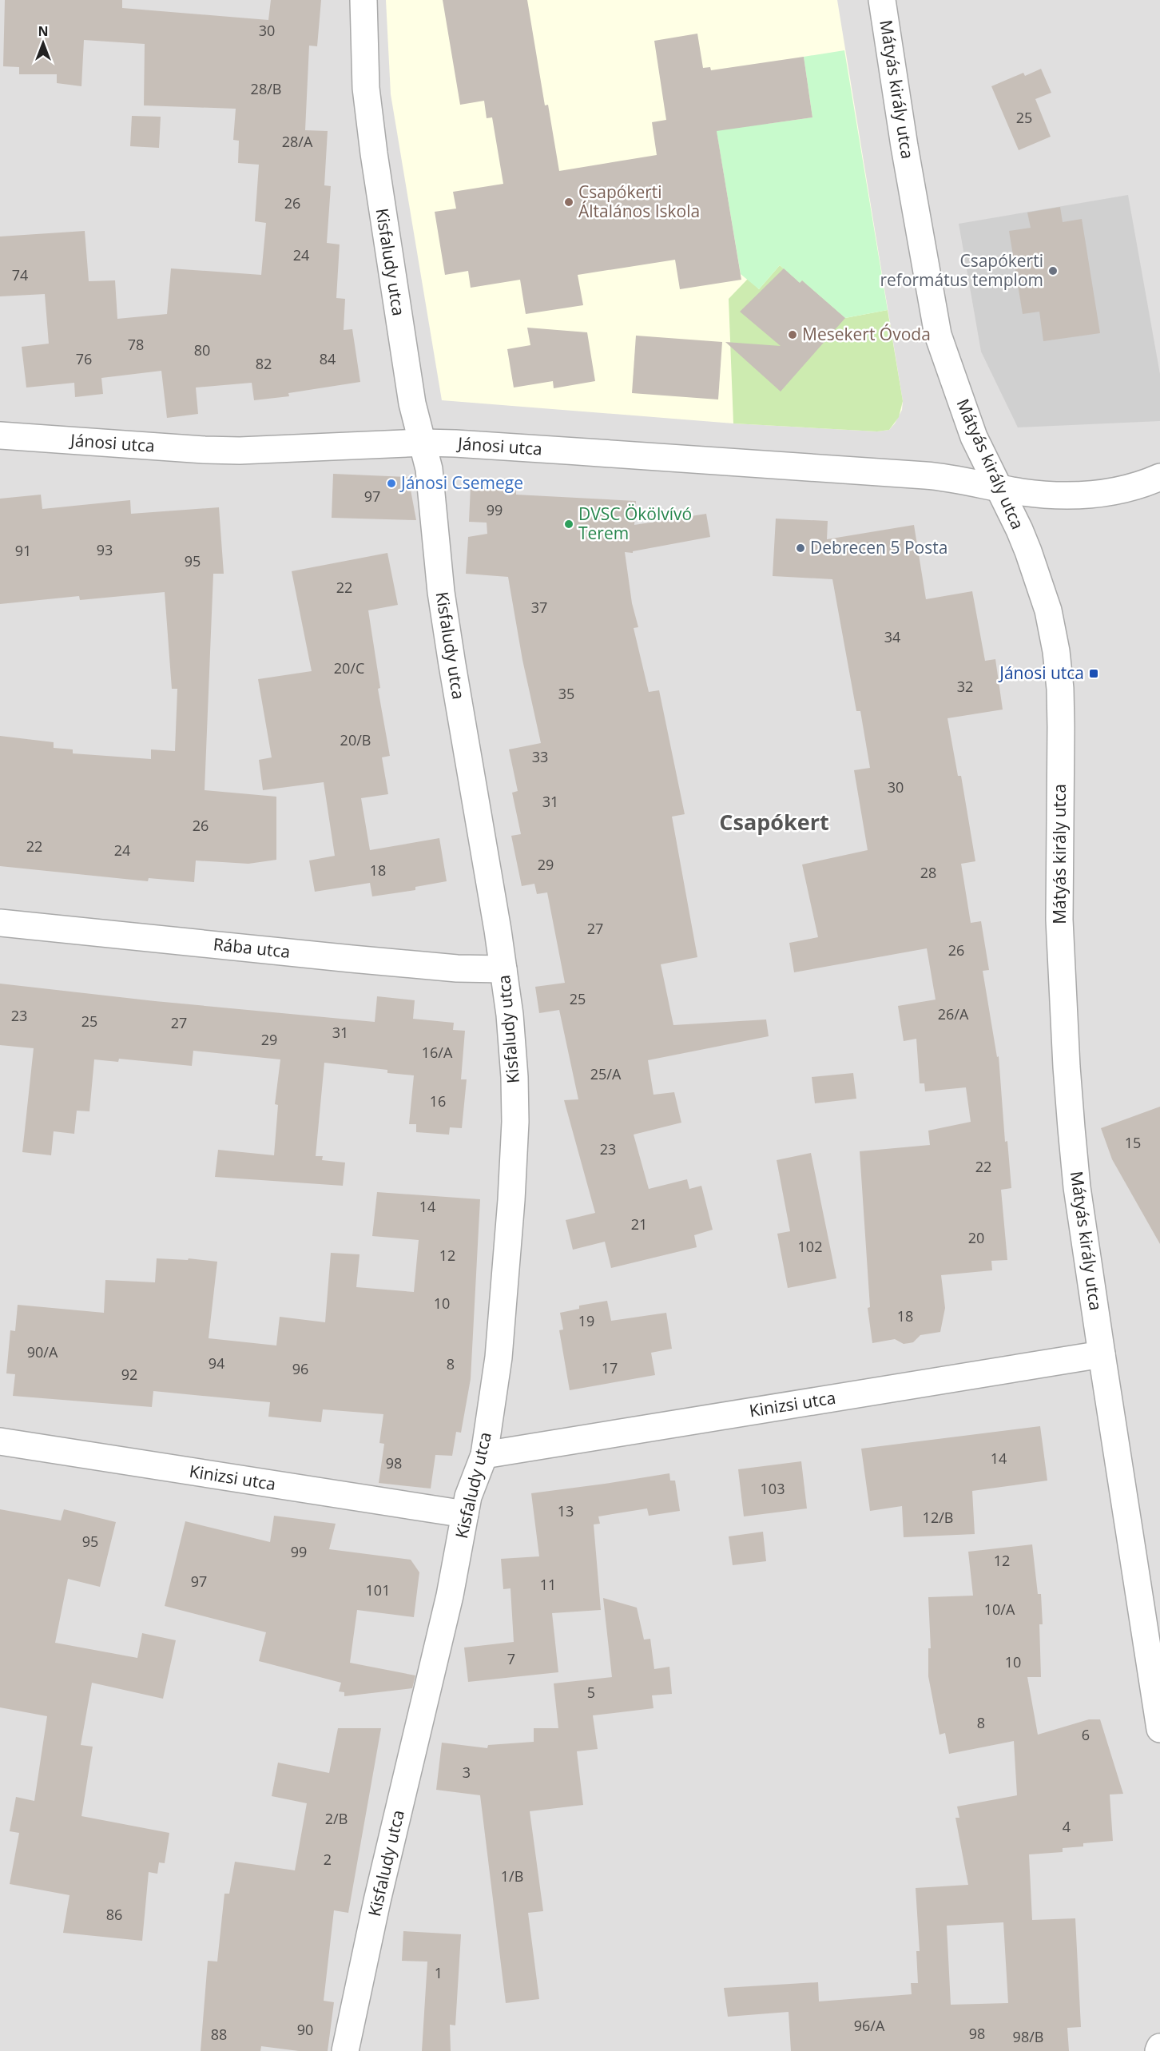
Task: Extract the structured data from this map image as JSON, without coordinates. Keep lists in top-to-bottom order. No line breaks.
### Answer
{"streets":{"street":["Mátyás király utca","Kisfaludy utca","Jánosi utca","Rába utca","Kinizsi utca"]},"crossings":[["Mátyás király utca","Jánosi utca"],["Mátyás király utca","Kinizsi utca"],["Kisfaludy utca","Jánosi utca"],["Kisfaludy utca","Rába utca"],["Kisfaludy utca","Kinizsi utca"]],"districts":["Csapókert"],"places":{"other":["Csapókerti Általános Iskola","Csapókerti református templom","Mesekert Óvoda","Jánosi Csemege","DVSC Ökölvívó Terem","Debrecen 5 Posta"],"transit":["Jánosi utca"]},"house_numbers":["30","28/B","25","28/A","26","24","74","78","80","76","84","82","97","99","93","91","95","22","37","34","20/C","32","35","20/B","33","30","31","26","22","24","29","18","28","27","26","25","26/A","23","25","27","31","29","16/A","25/A","16","15","23","22","14","21","20","102","12","10","18","19","90/A","94","8","17","96","92","14","98","103","13","12/B","95","99","12","97","11","101","10/A","7","10","5","8","6","3","2/B","4","2","1/B","86","1","96/A","90","98","88","98/B"],"north":"top"}
